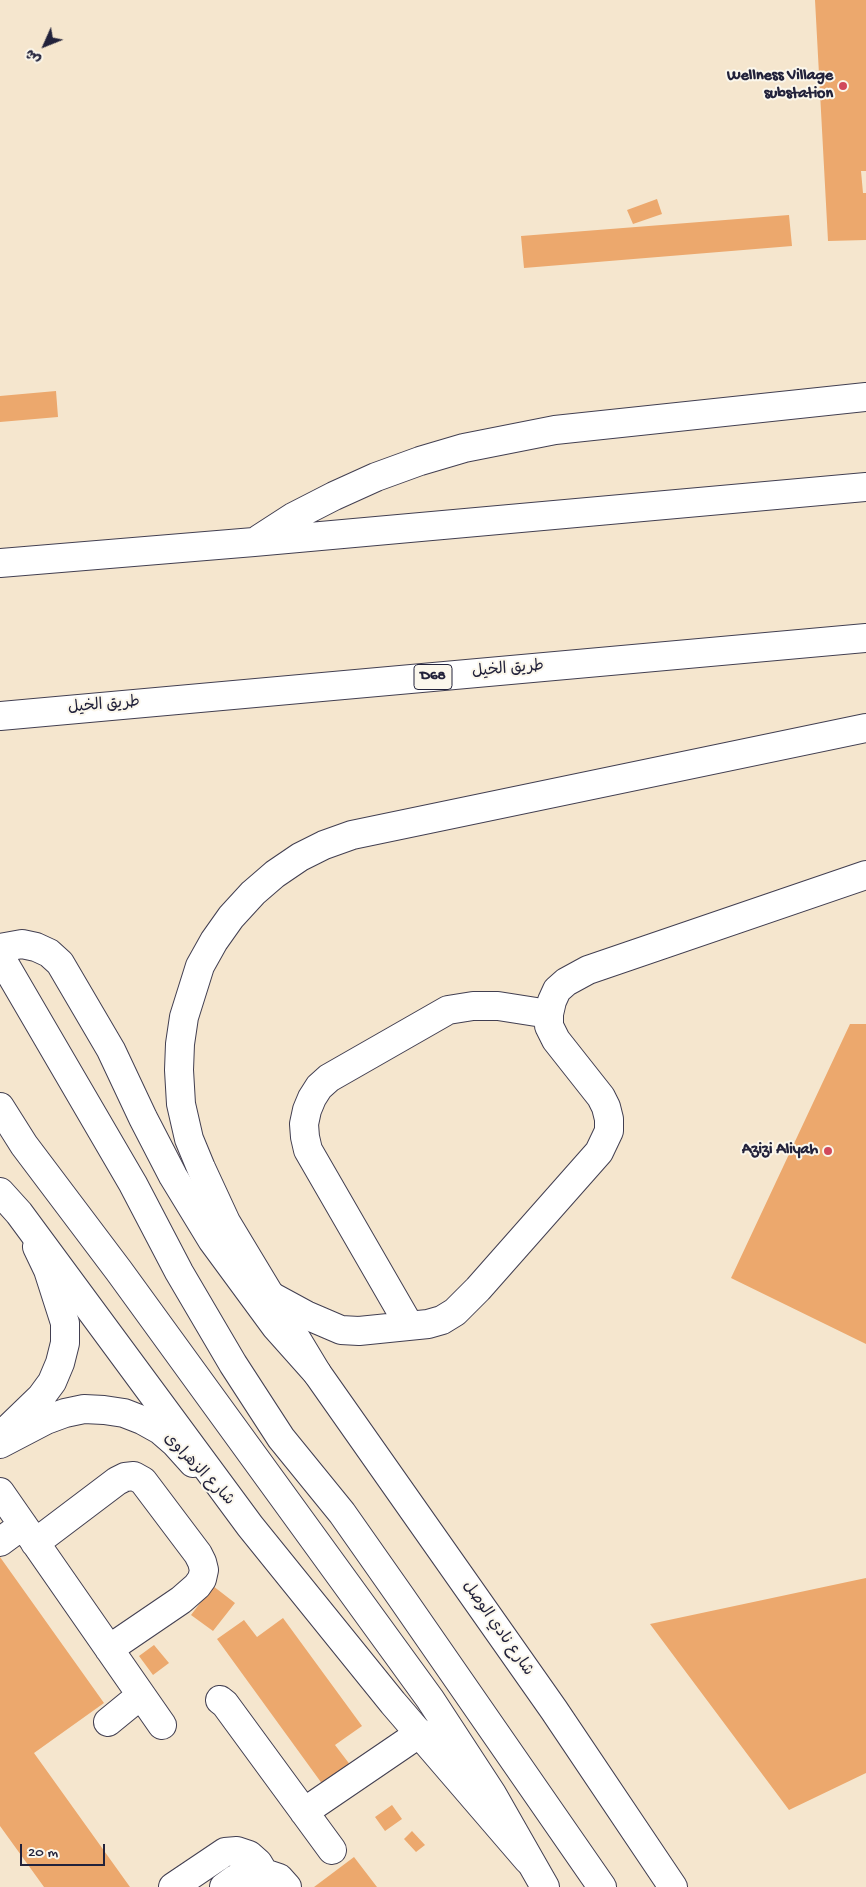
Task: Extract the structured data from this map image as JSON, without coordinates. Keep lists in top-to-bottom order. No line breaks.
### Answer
{"streets":{"main road":["طريق الخيل","D68","شارع الزهراوى","شارع نادي الوصل"]},"places":["Wellness Village substation","Azizi Aliyah"],"scale_bar":"20 m","north":"bottom left"}
